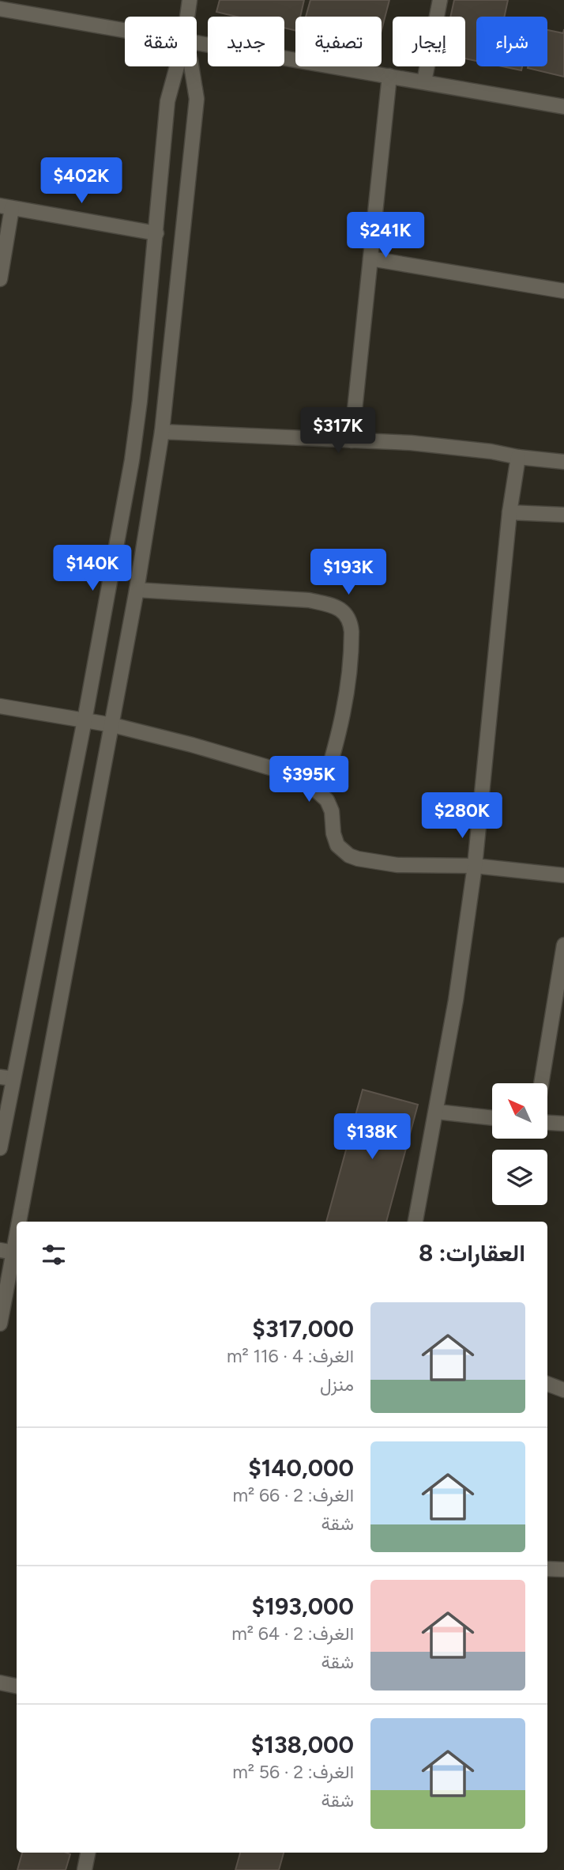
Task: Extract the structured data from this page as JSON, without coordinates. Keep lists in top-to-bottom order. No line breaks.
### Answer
{"north":"top left","page":{"chip":["شراء","إيجار","تصفية","جديد","شقة"],"price":["$402K","$241K","$317K","$140K","$193K","$395K","$280K","$138K"],"heading":"العقارات: 8","list":[{"name":"$317,000","note":"الغرف: 4 · 116 m² · منزل"},{"name":"$140,000","note":"الغرف: 2 · 66 m² · شقة"},{"name":"$193,000","note":"الغرف: 2 · 64 m² · شقة"},{"name":"$138,000","note":"الغرف: 2 · 56 m² · شقة"}]}}
